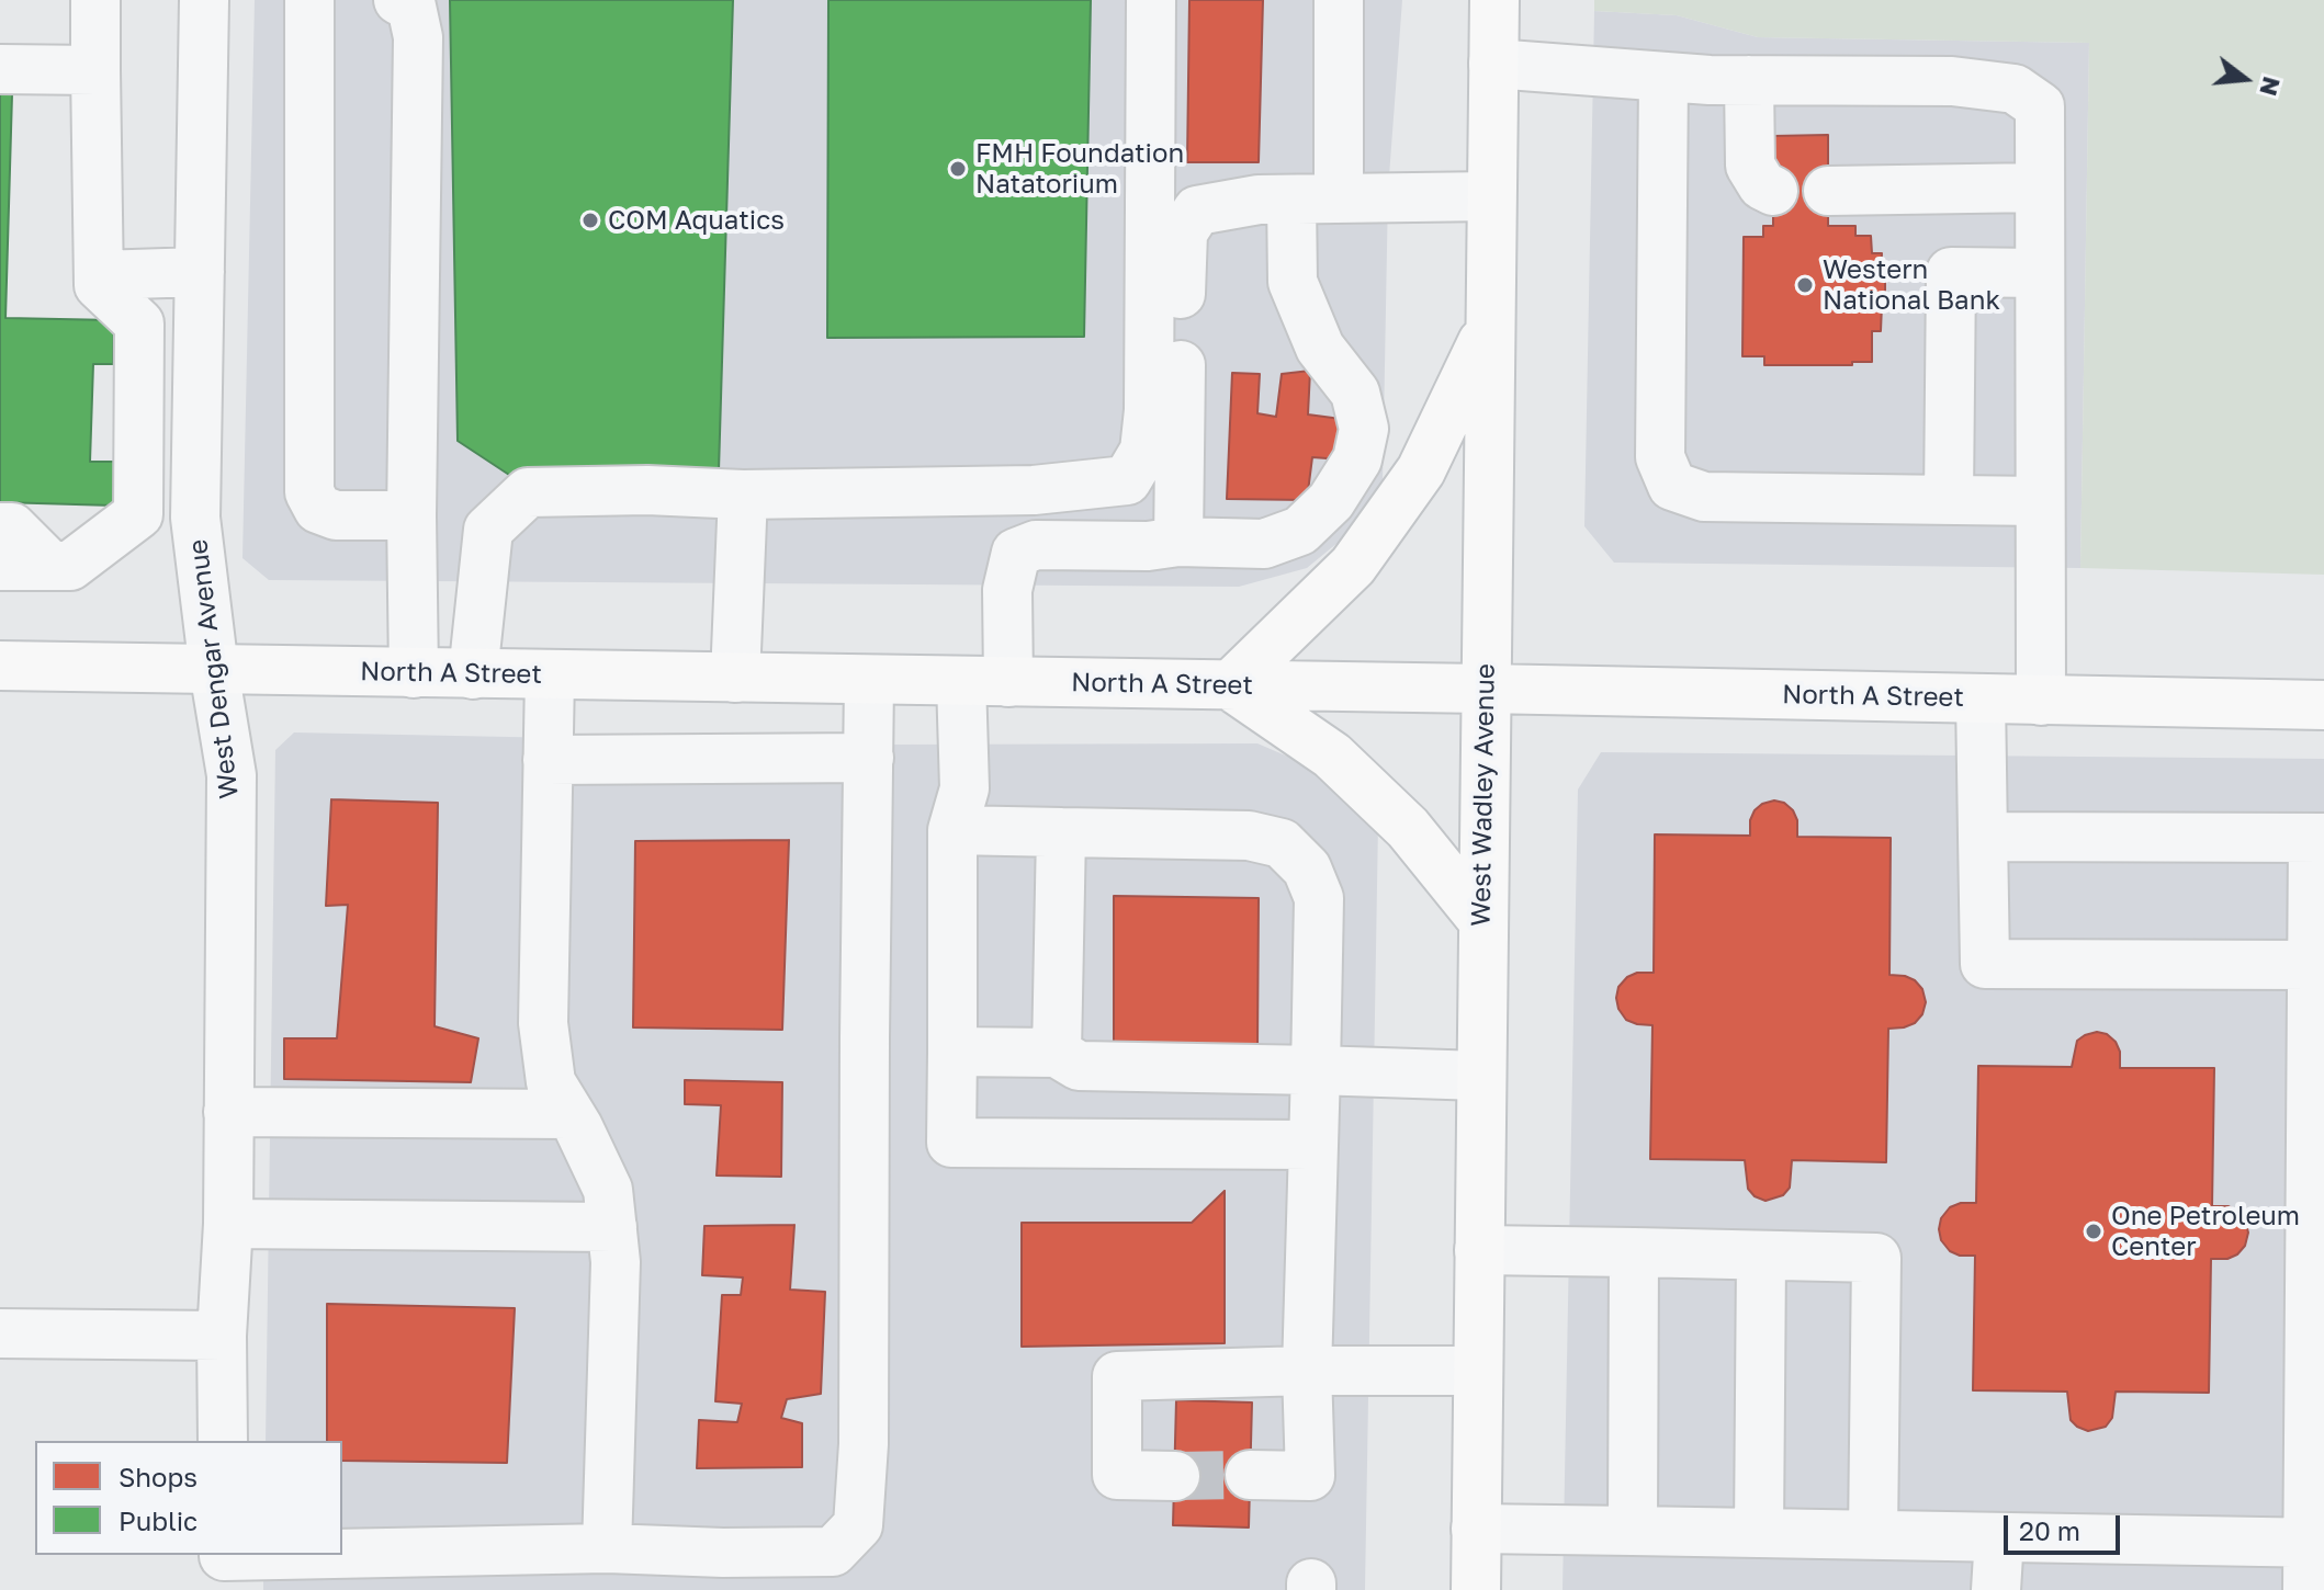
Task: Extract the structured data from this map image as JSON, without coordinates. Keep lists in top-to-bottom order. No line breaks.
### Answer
{"streets":{"main road":["North A Street","West Wadley Avenue"],"street":["West Dengar Avenue"]},"crossings":[["West Dengar Avenue","North A Street"],["North A Street","West Wadley Avenue"]],"places":["FMH Foundation Natatorium","COM Aquatics","Western National Bank","One Petroleum Center"],"legend":["Shops","Public"],"scale_bar":"20 m","north":"right"}
